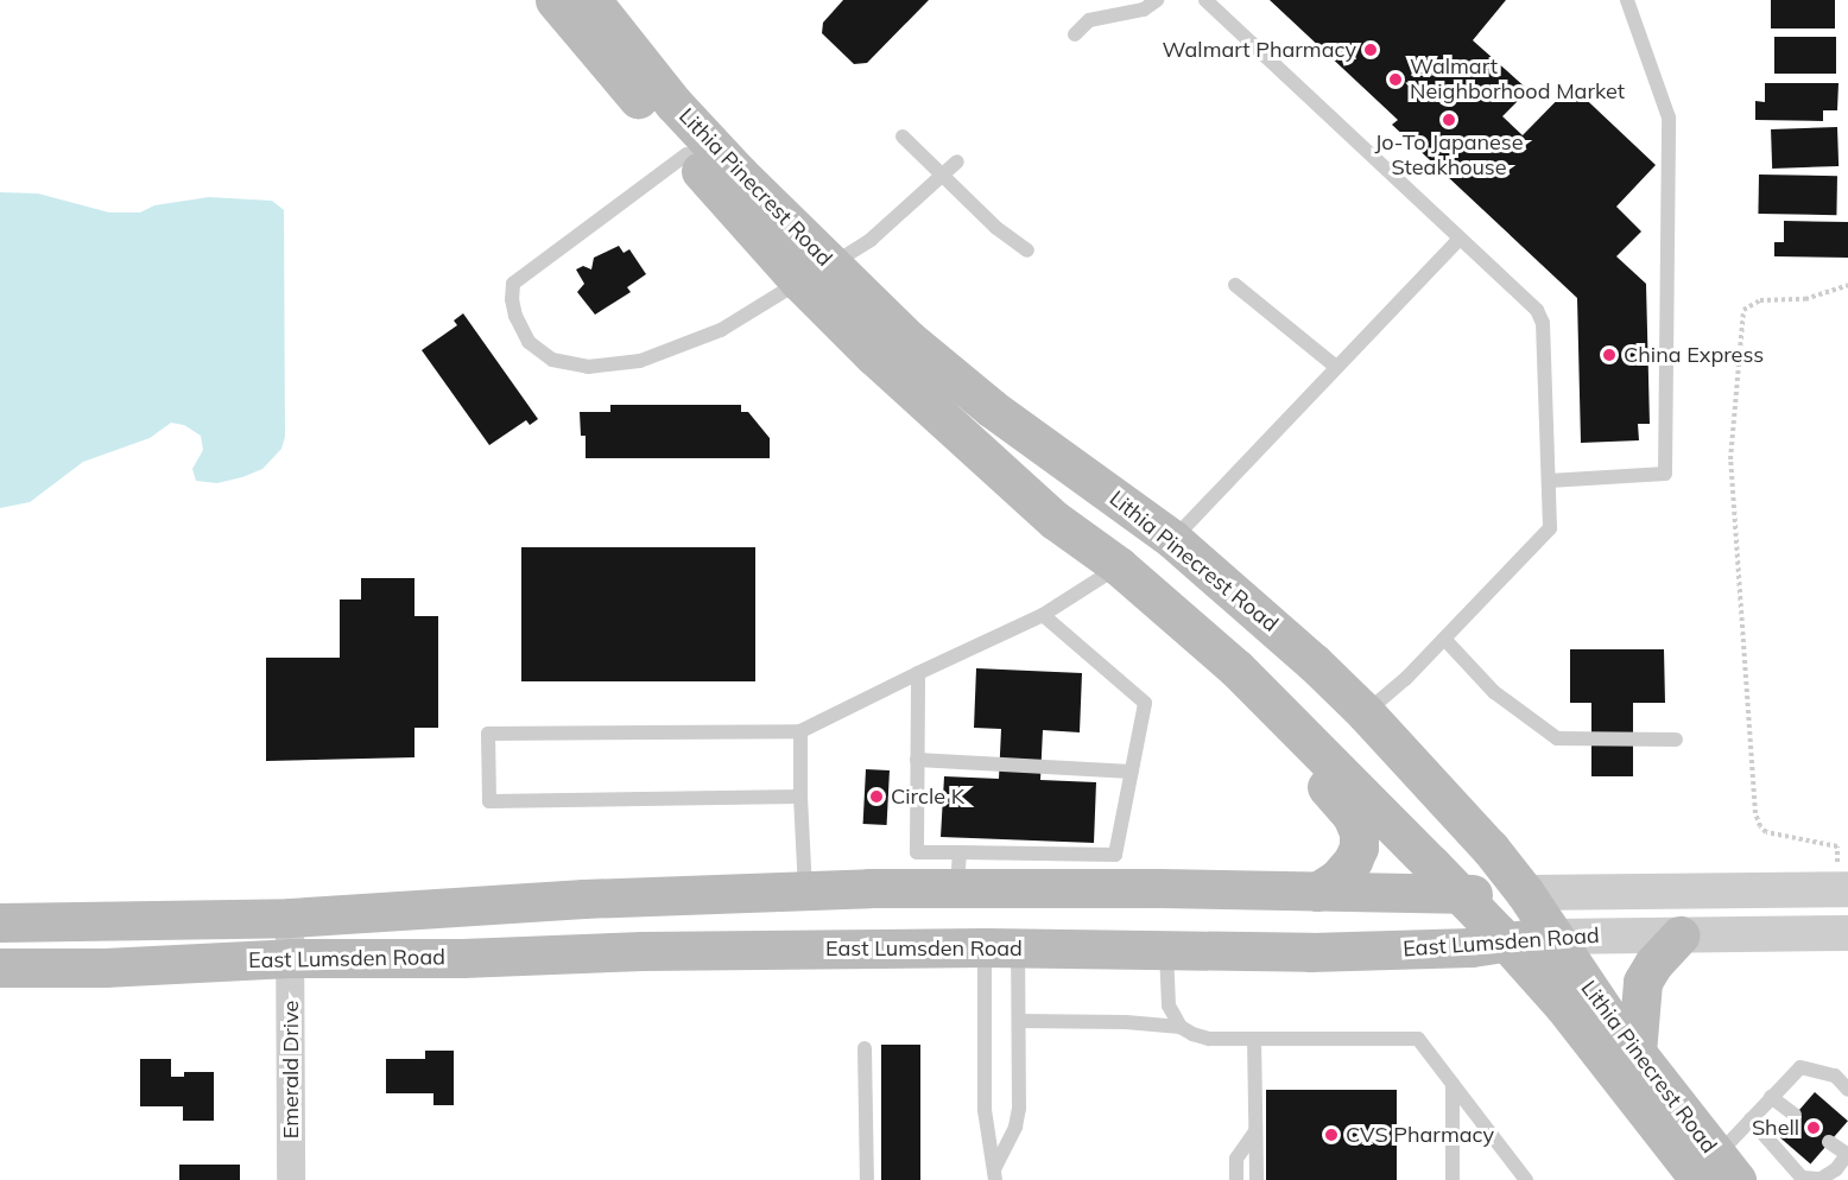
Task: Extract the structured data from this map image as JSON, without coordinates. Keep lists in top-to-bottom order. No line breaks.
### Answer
{"streets":{"main road":["Lithia Pinecrest Road","East Lumsden Road"],"street":["Emerald Drive"]},"crossings":[["Lithia Pinecrest Road","East Lumsden Road"],["East Lumsden Road","Emerald Drive"]],"places":["Walmart Pharmacy","Walmart Neighborhood Market","Jo-To Japanese Steakhouse","China Express","Circle K","Shell","CVS Pharmacy"]}
